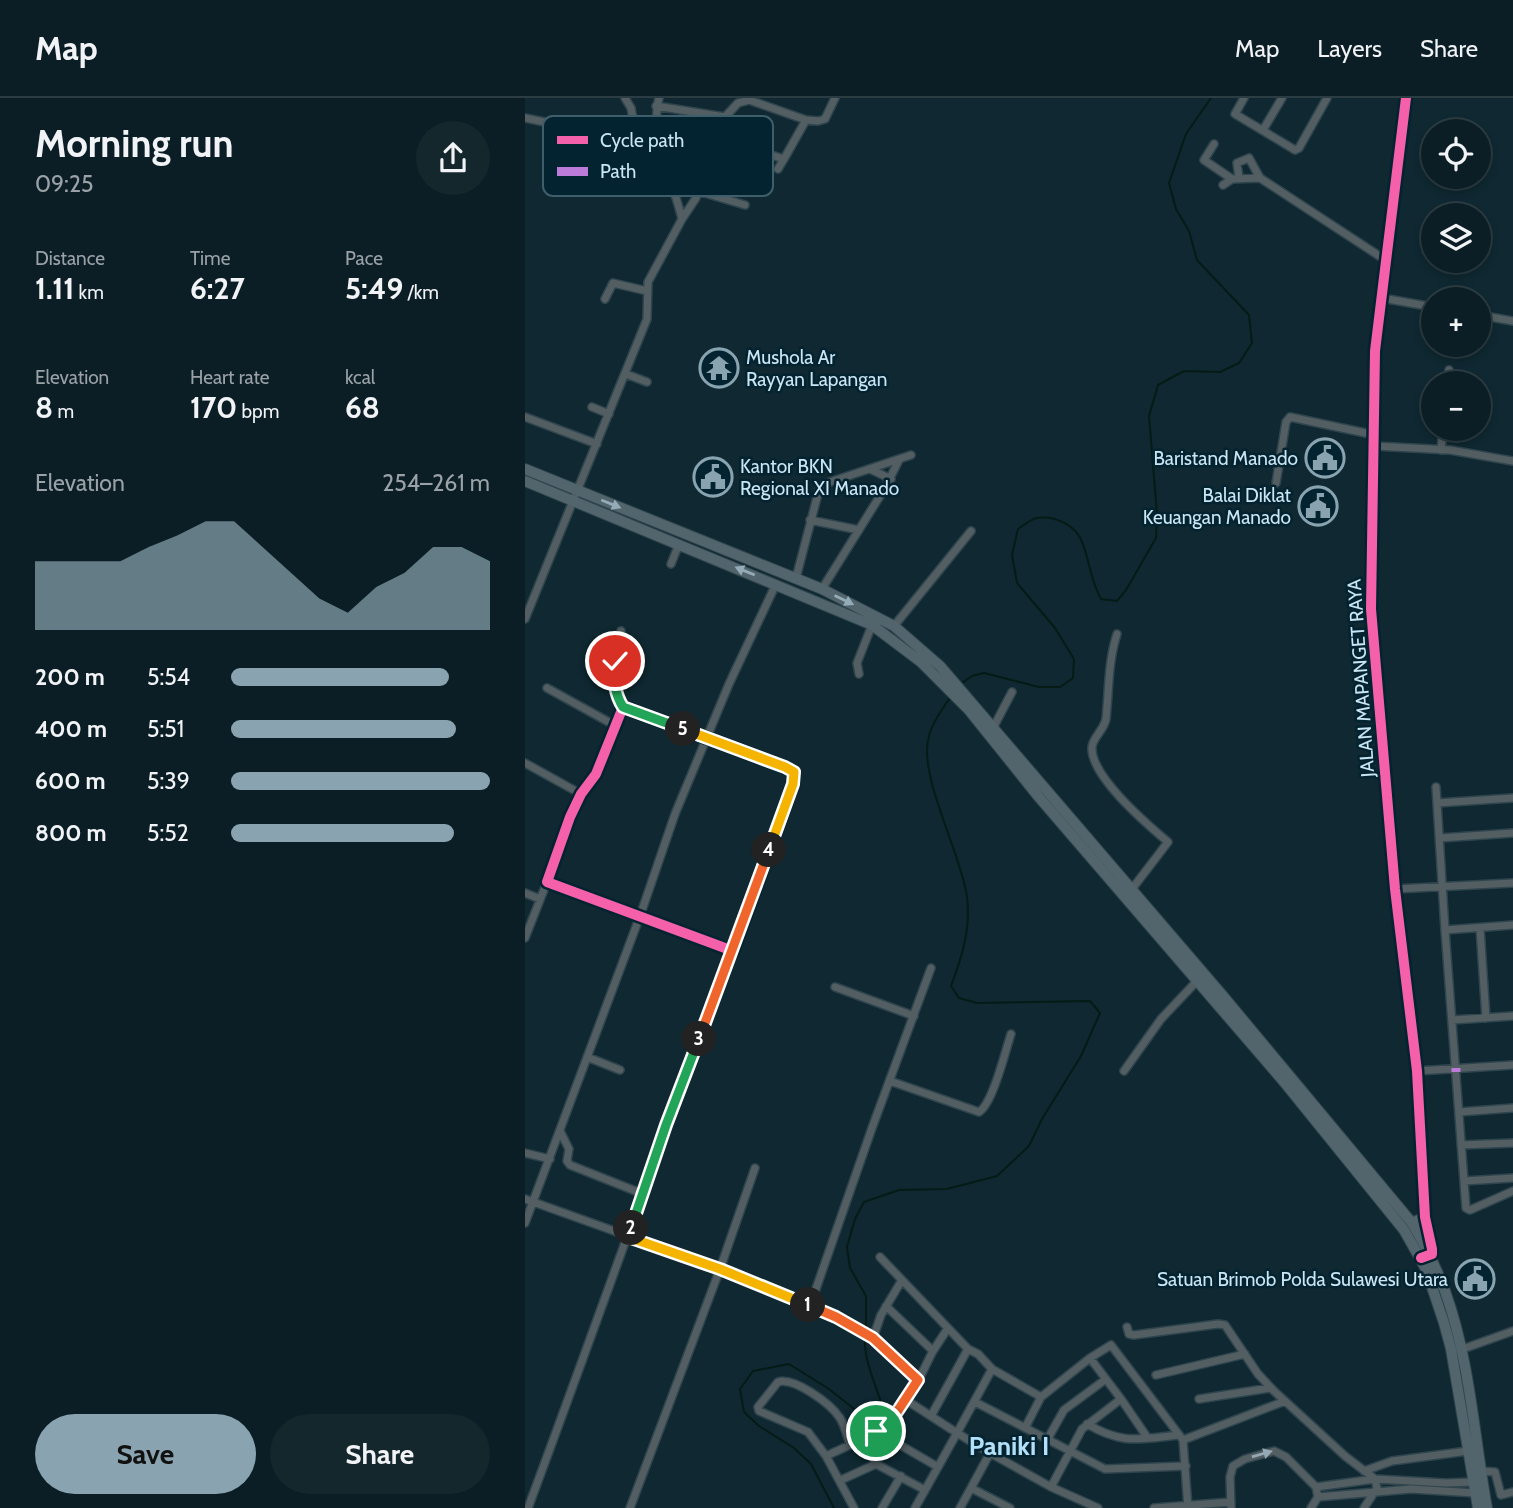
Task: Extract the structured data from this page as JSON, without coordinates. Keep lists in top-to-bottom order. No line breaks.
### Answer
{"streets":{"street":["JALAN MAPANGET RAYA"]},"districts":["Paniki I"],"places":{"temple":["Mushola Ar Rayyan Lapangan"],"public building":["Baristand Manado","Kantor BKN Regional XI Manado","Balai Diklat Keuangan Manado","Satuan Brimob Polda Sulawesi Utara"]},"legend":["Cycle path","Path"],"page":{"header":"Map","nav":["Map","Layers","Share"],"heading":["Morning run","09:25"],"map_buttons":["+","−"],"stats":[["Distance","1.11 km"],["Time","6:27"],["Pace","5:49 /km"],["Elevation","8 m"],["Heart rate","170 bpm"],["kcal","68"]],"chart":["Elevation","254–261 m"],"list":[{"name":"200 m","note":"5:54"},{"name":"400 m","note":"5:51"},{"name":"600 m","note":"5:39"},{"name":"800 m","note":"5:52"}],"pins":["5","4","3","2","1"],"buttons":["Save","Share"]}}
